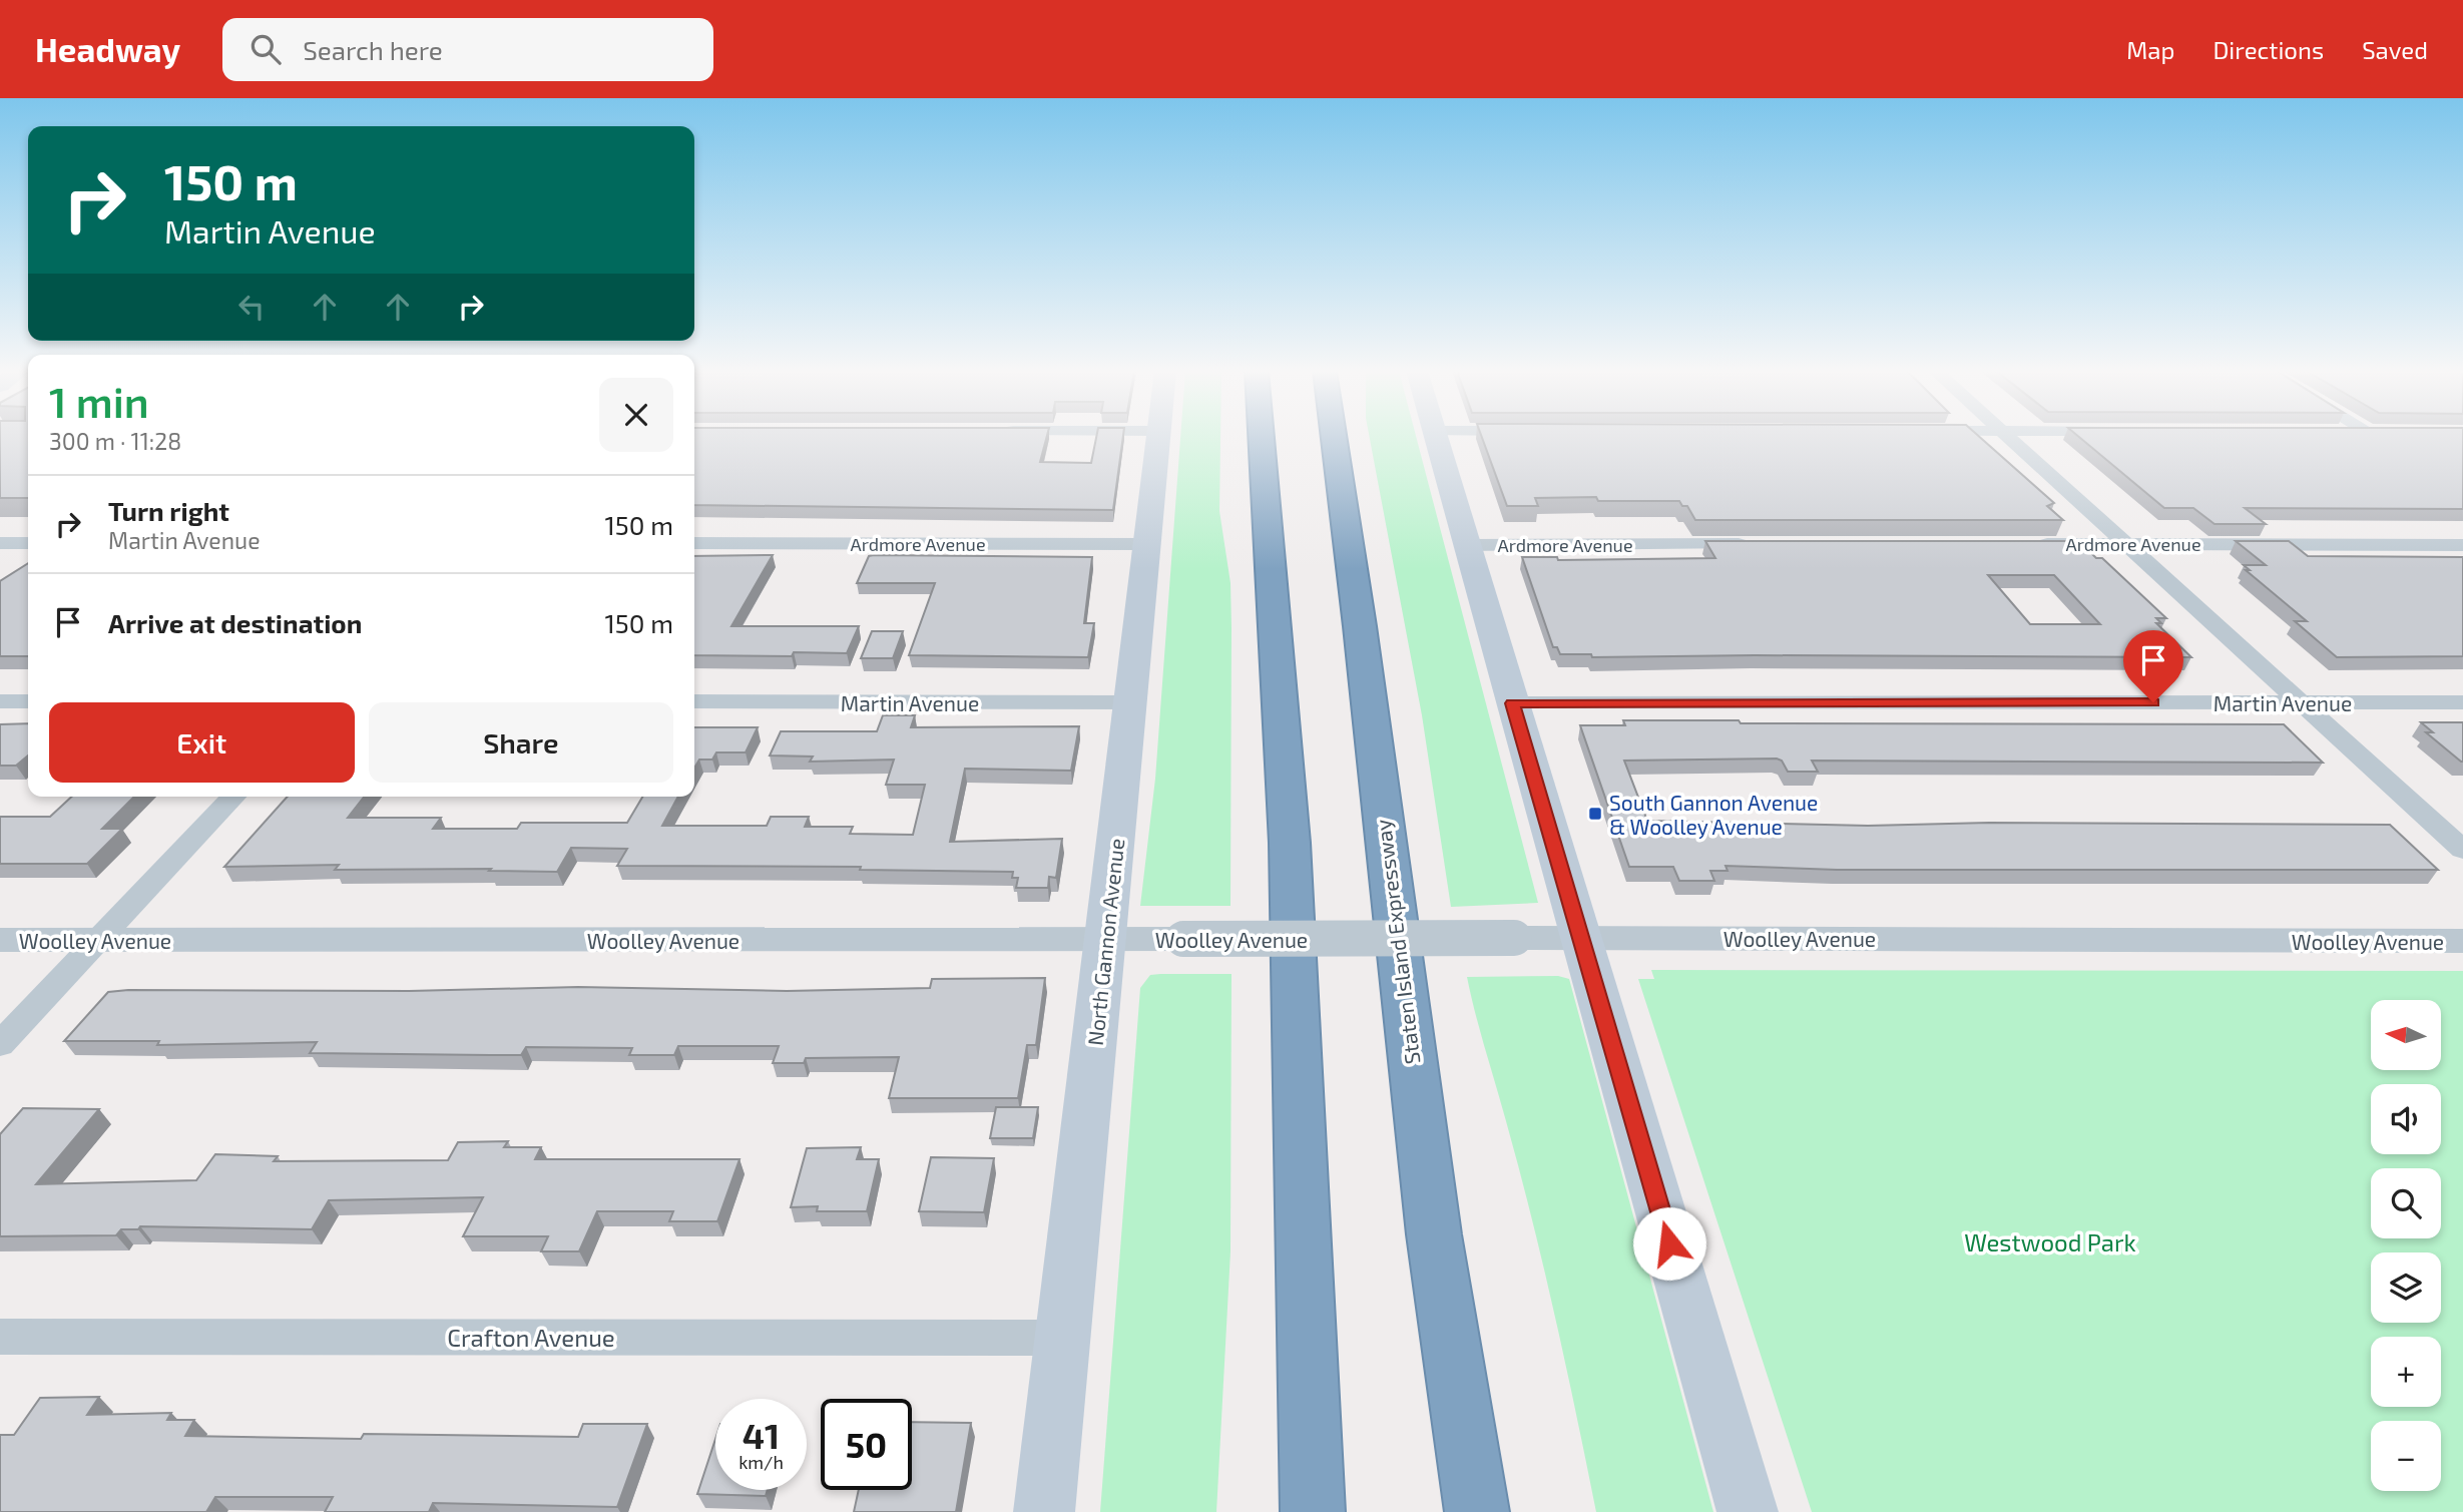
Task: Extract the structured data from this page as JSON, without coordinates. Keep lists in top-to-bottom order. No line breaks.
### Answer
{"streets":{"highway":["Staten Island Expressway"],"main road":["North Gannon Avenue"],"street":["Ardmore Avenue","Martin Avenue","Woolley Avenue","Crafton Avenue"]},"crossings":[["Ardmore Avenue","North Gannon Avenue"],["Martin Avenue","North Gannon Avenue"],["Woolley Avenue","North Gannon Avenue"],["North Gannon Avenue","Crafton Avenue"]],"parks":["Westwood Park"],"places":{"transit":["South Gannon Avenue & Woolley Avenue"]},"north":"left","page":{"header":"Headway","search":"Search here","nav":["Map","Directions","Saved"],"turn":["150 m","Martin Avenue"],"heading":["1 min","300 m · 11:28"],"list":[{"name":"Turn right","note":"Martin Avenue","value":"150 m"},{"name":"Arrive at destination","value":"150 m"}],"buttons":["Exit","Share"],"map_buttons":["+","−"],"speed":"41 km/h","limit":"50"}}
